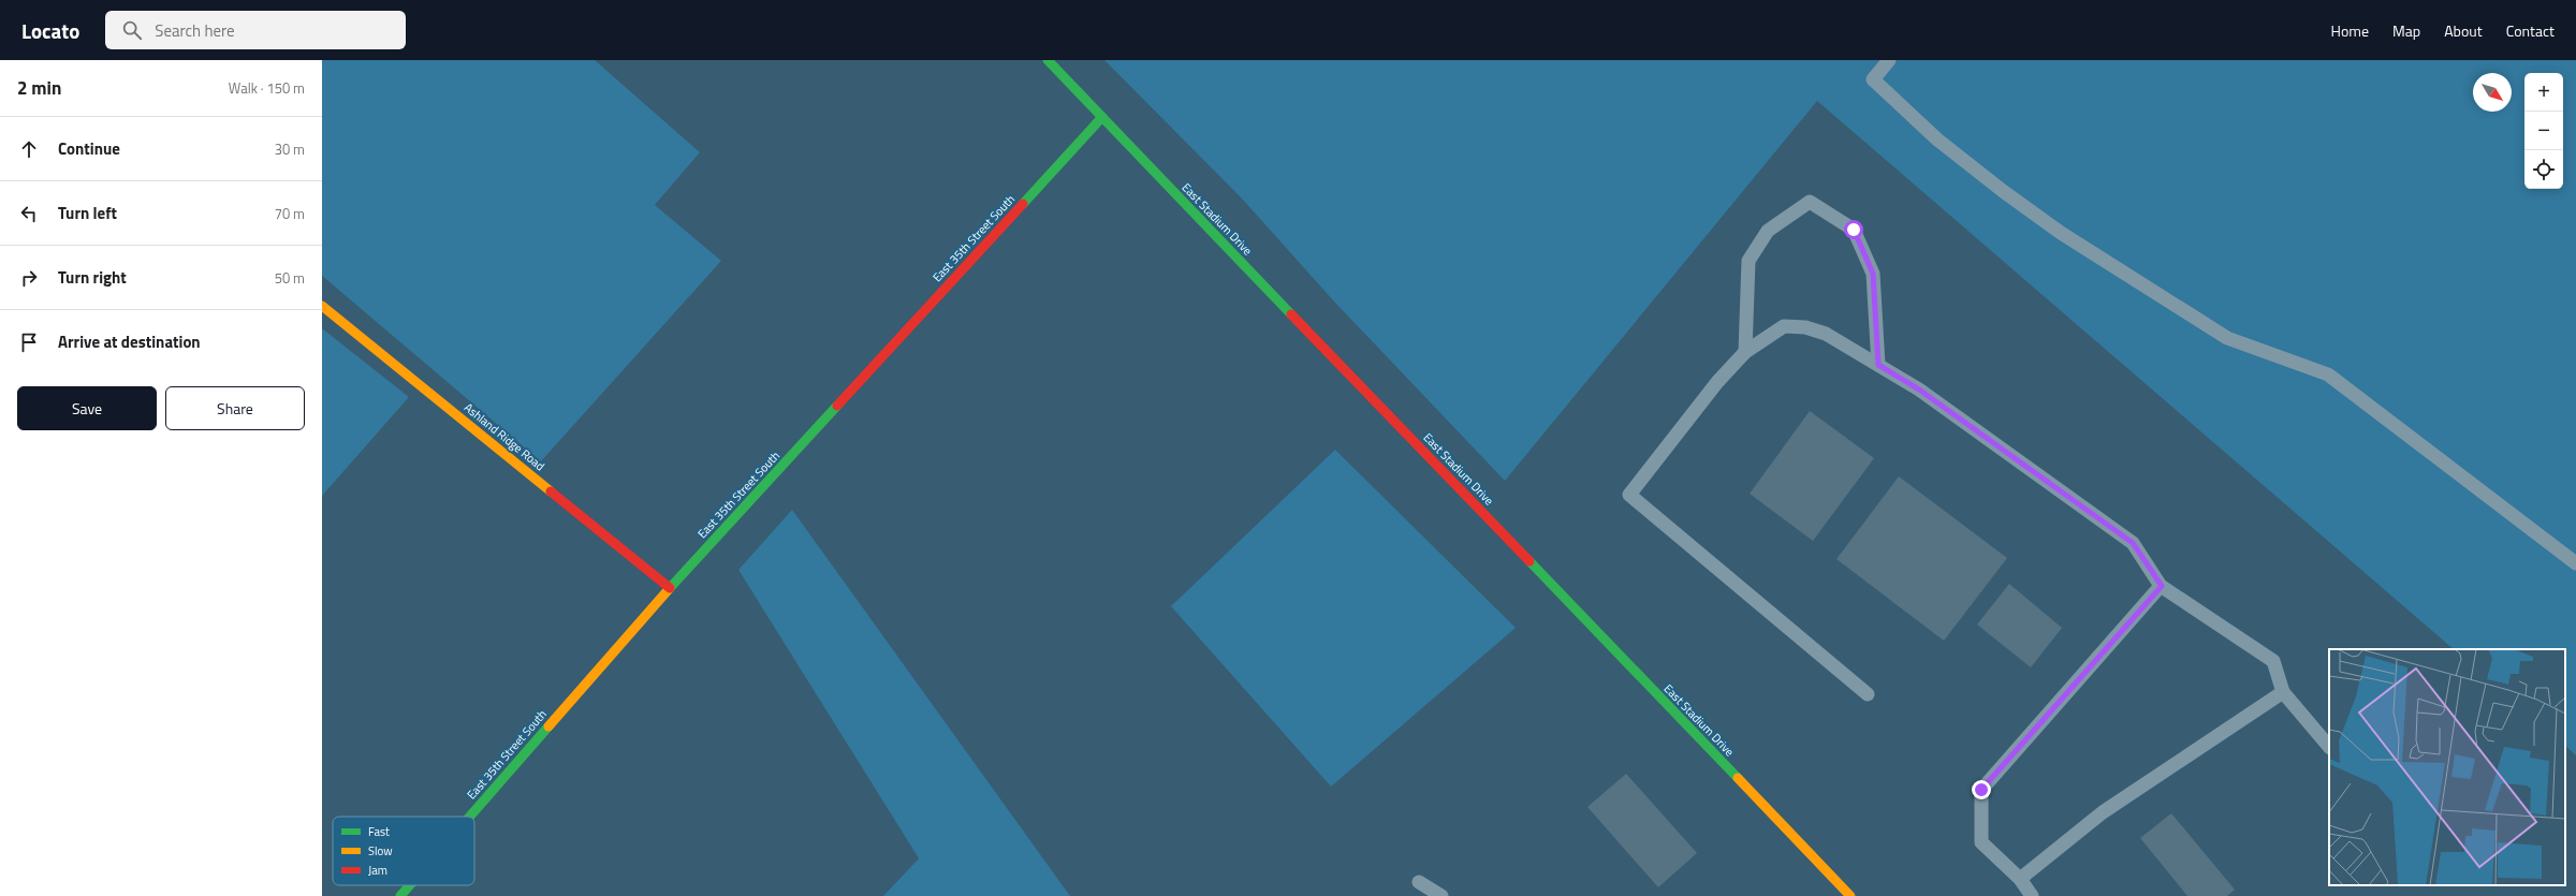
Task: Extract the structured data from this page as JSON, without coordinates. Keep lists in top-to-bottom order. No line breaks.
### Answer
{"streets":{"street":["East Stadium Drive","East 35th Street South","Ashland Ridge Road"]},"crossings":[["East Stadium Drive","East 35th Street South"],["East 35th Street South","Ashland Ridge Road"]],"legend":["Fast","Slow","Jam"],"north":"bottom right","page":{"header":"Locato","search":"Search here","nav":["Home","Map","About","Contact"],"heading":["2 min","Walk · 150 m"],"map_buttons":["+","−"],"list":[["Continue","30 m"],["Turn left","70 m"],["Turn right","50 m"],"Arrive at destination"],"buttons":["Save","Share"]}}
